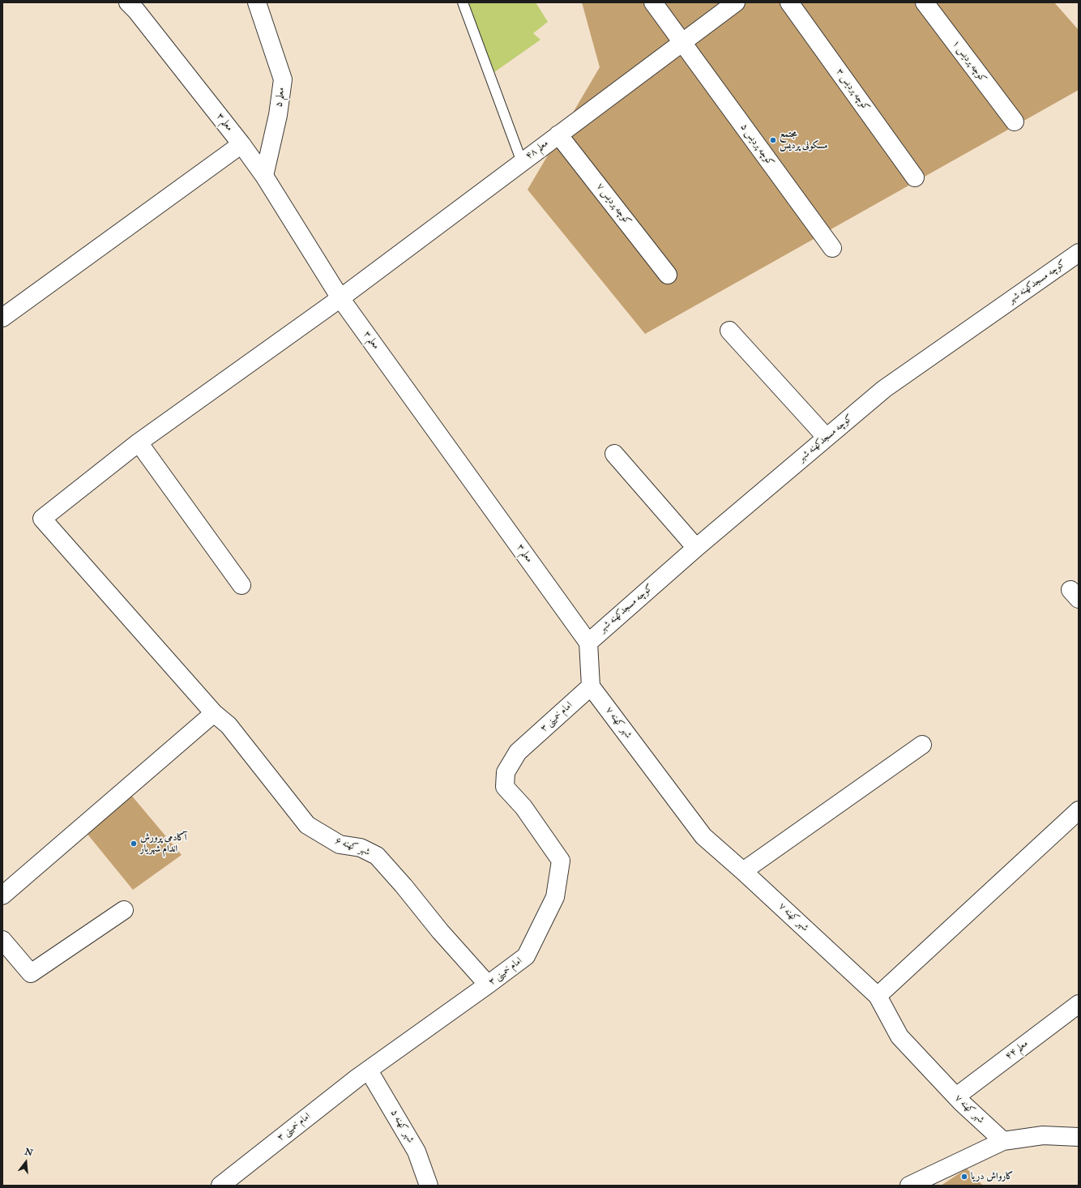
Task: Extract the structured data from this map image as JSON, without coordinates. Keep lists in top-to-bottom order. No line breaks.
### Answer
{"streets":{"street":["کوچه پردیس ۱","کوچه پردیس ۳","معلم ۵","معلم ۳","کوچه پردیس ۵","معلم ۴۸","کوچه پردیس ۷","کوچه مسجدکهنه شهر","امام خمینی ۳","شهر کهنه ۷","شهر کهنه ۶","معلم ۴۴","شهر کهنه ۵"]},"crossings":[["معلم ۵","معلم ۳"],["معلم ۳","معلم ۴۸"],["معلم ۳","کوچه مسجدکهنه شهر"],["کوچه پردیس ۵","معلم ۴۸"],["معلم ۴۸","کوچه پردیس ۷"],["معلم ۴۸","شهر کهنه ۶"],["امام خمینی ۳","شهر کهنه ۷"],["امام خمینی ۳","شهر کهنه ۶"],["امام خمینی ۳","شهر کهنه ۵"],["شهر کهنه ۷","معلم ۴۴"]],"places":["مجتمع مسکونی پردیس","آکادمی پرورش اندام شهریار","کارواش دریا"],"north":"top"}
